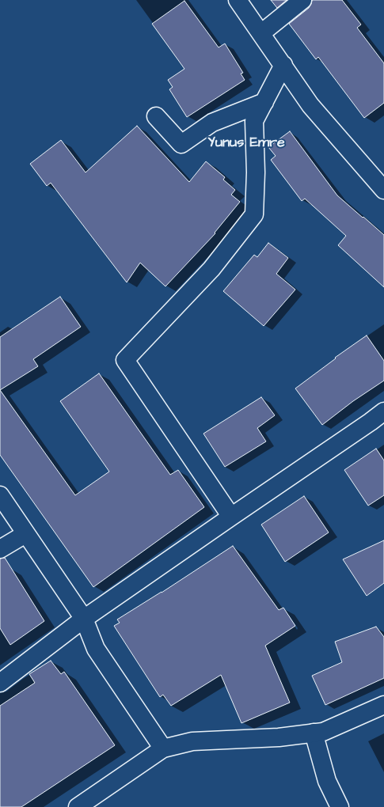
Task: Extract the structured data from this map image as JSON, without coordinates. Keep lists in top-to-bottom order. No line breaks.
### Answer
{"districts":["Yunus Emre"]}
